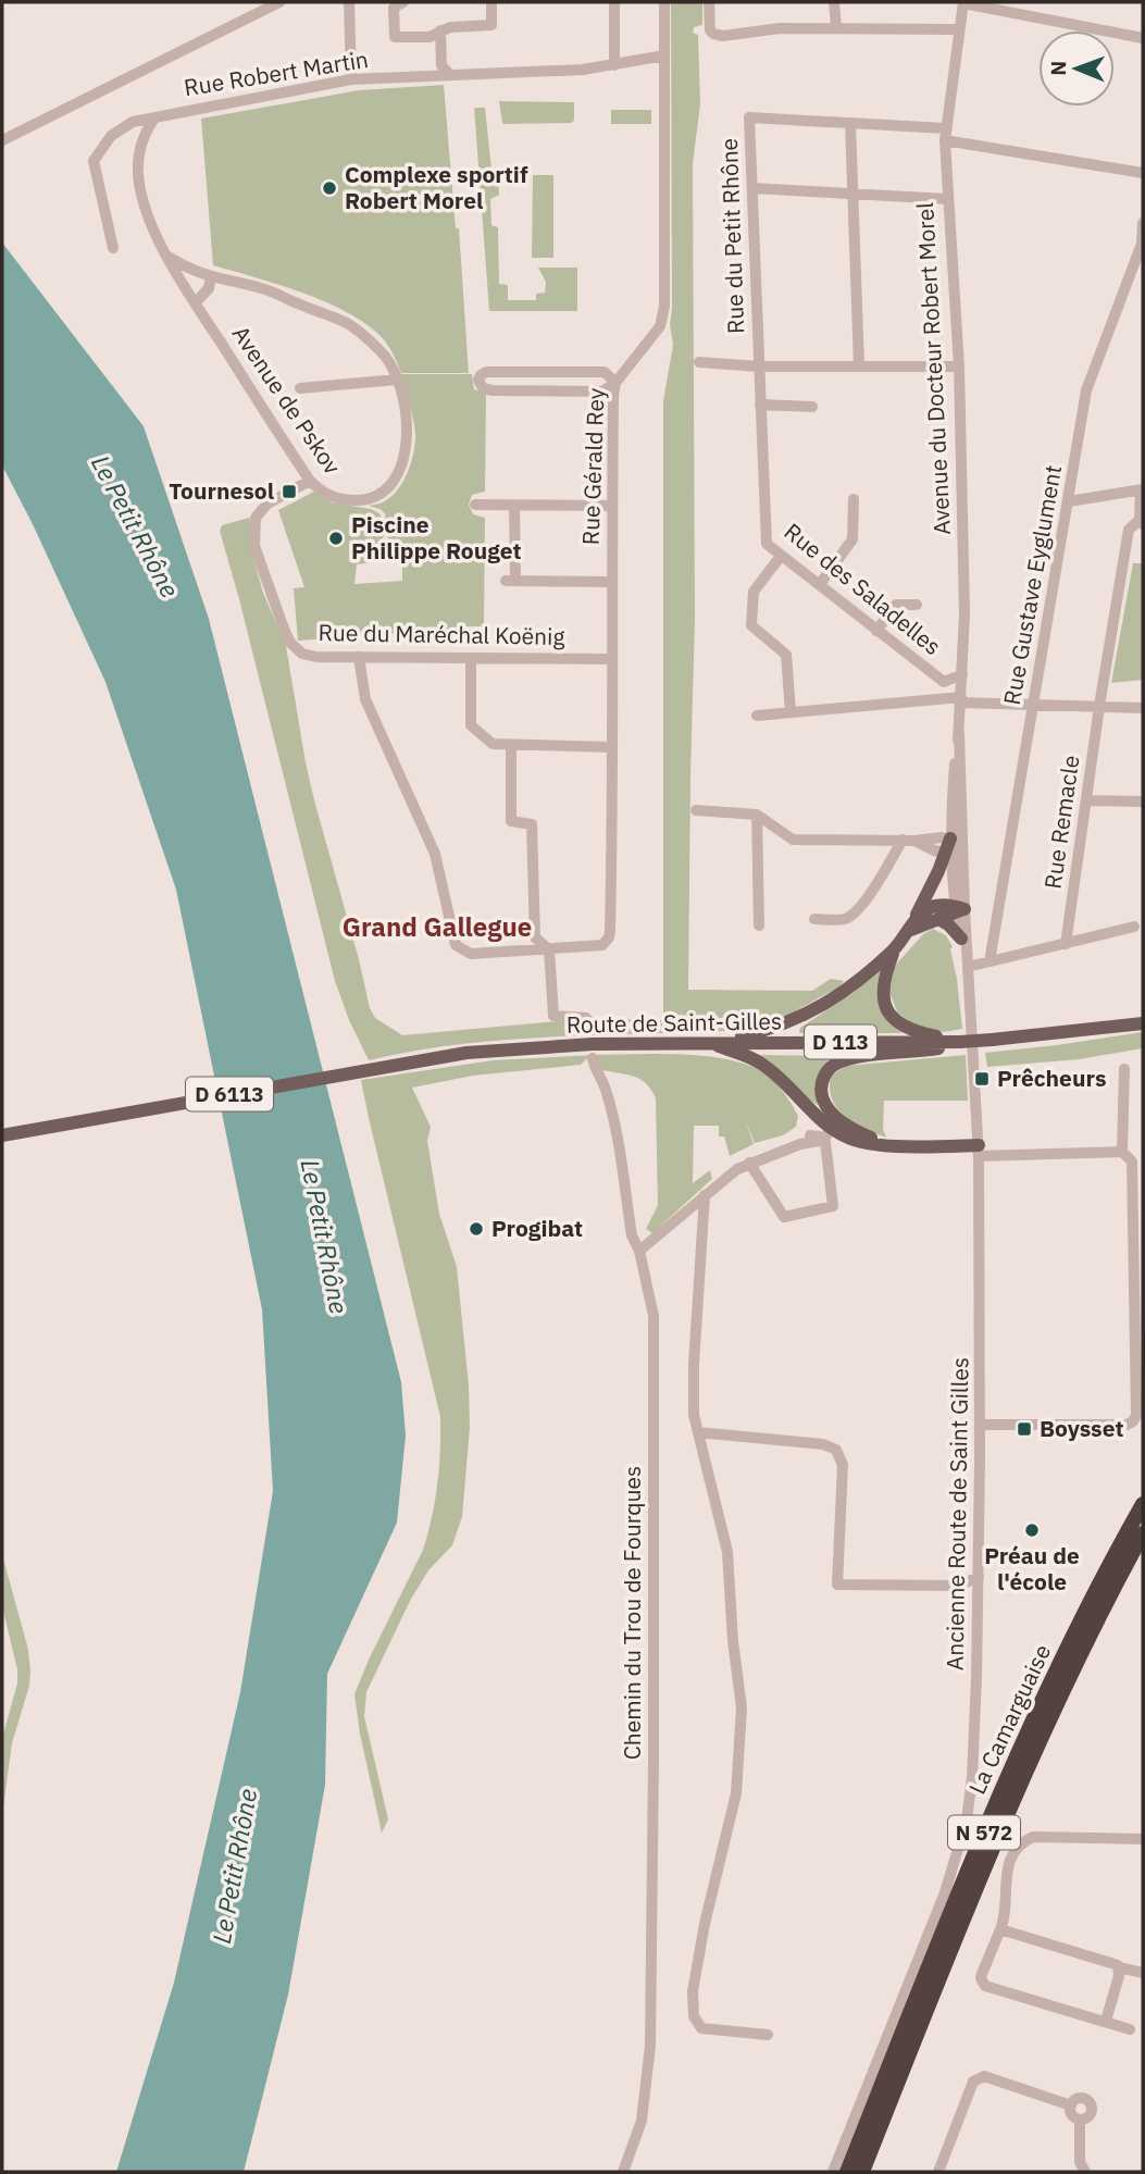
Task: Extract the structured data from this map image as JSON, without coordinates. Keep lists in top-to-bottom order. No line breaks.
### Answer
{"streets":{"highway":["La Camarguaise","N 572"],"main road":["Route de Saint-Gilles","D 113","D 6113"],"street":["Rue Robert Martin","Rue du Petit Rhône","Avenue du Docteur Robert Morel","Avenue de Pskov","Rue Gérald Rey","Rue Gustave Eyglument","Rue des Saladelles","Rue du Maréchal Koënig","Rue Remacle","Ancienne Route de Saint Gilles","Chemin du Trou de Fourques"]},"crossings":[["Rue Robert Martin","Avenue de Pskov"],["Rue Robert Martin","Rue Gérald Rey"],["Rue du Petit Rhône","Avenue du Docteur Robert Morel"],["Rue du Petit Rhône","Rue des Saladelles"],["Avenue du Docteur Robert Morel","Rue des Saladelles"],["Avenue du Docteur Robert Morel","Ancienne Route de Saint Gilles"],["Avenue de Pskov","Rue du Maréchal Koënig"],["Rue Gérald Rey","Rue du Maréchal Koënig"]],"districts":["Grand Gallegue"],"water":["Le Petit Rhône"],"places":{"other":["Complexe sportif Robert Morel","Piscine Philippe Rouget","Progibat","Préau de l'école"],"transit":["Tournesol","Prêcheurs","Boysset"]},"north":"left"}
